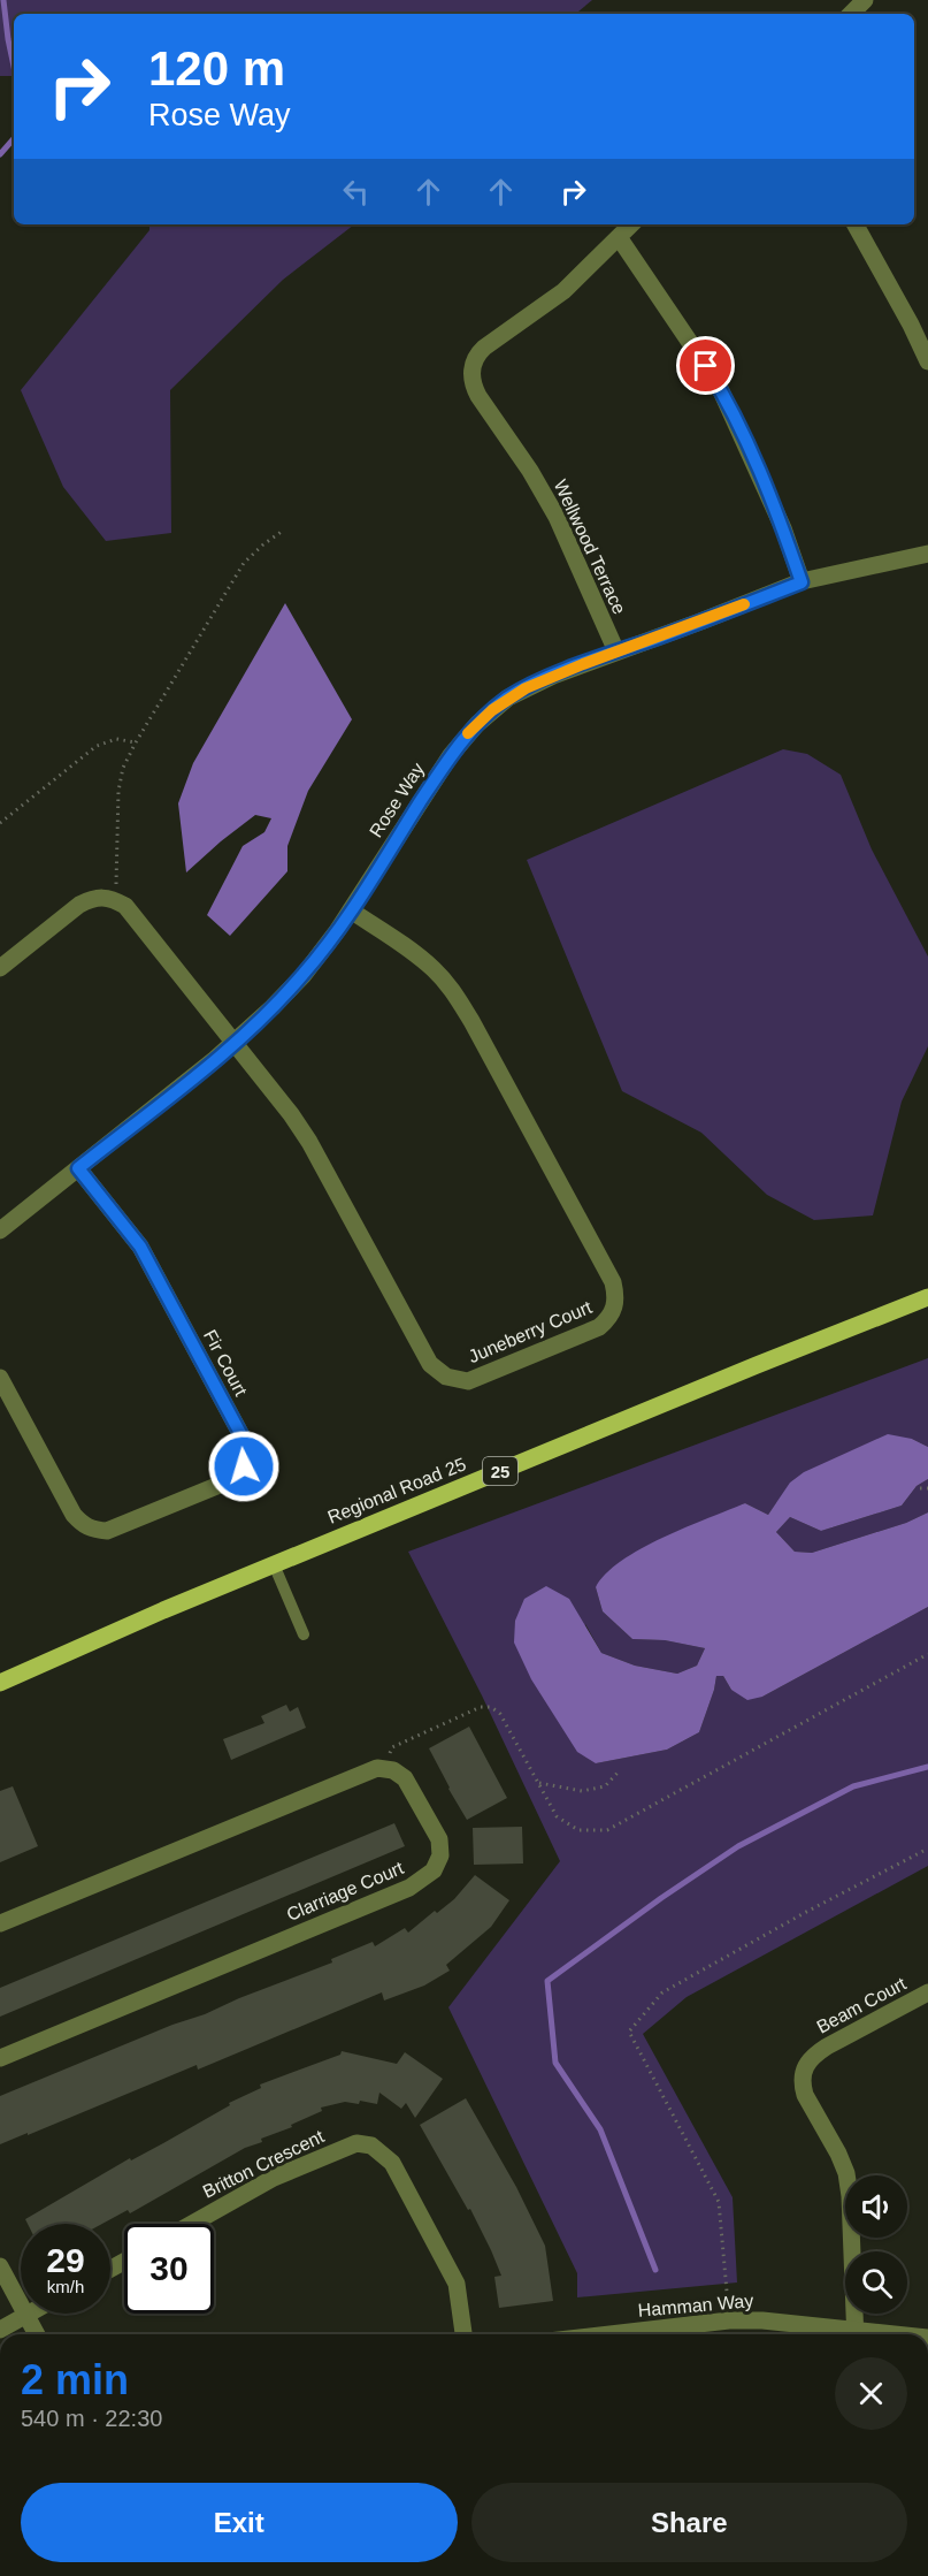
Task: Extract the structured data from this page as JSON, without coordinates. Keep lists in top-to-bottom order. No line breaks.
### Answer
{"streets":{"main road":["25","Regional Road 25"],"street":["Wellwood Terrace","Rose Way","Juneberry Court","Fir Court","Clarriage Court","Beam Court","Britton Crescent","Hamman Way"]},"crossings":[["Wellwood Terrace","Rose Way"],["Rose Way","Juneberry Court"],["Rose Way","Fir Court"],["Beam Court","Hamman Way"]],"page":{"turn":["120 m","Rose Way"],"speed":"29 km/h","limit":"30","heading":["2 min","540 m · 22:30"],"buttons":["Exit","Share"]}}
